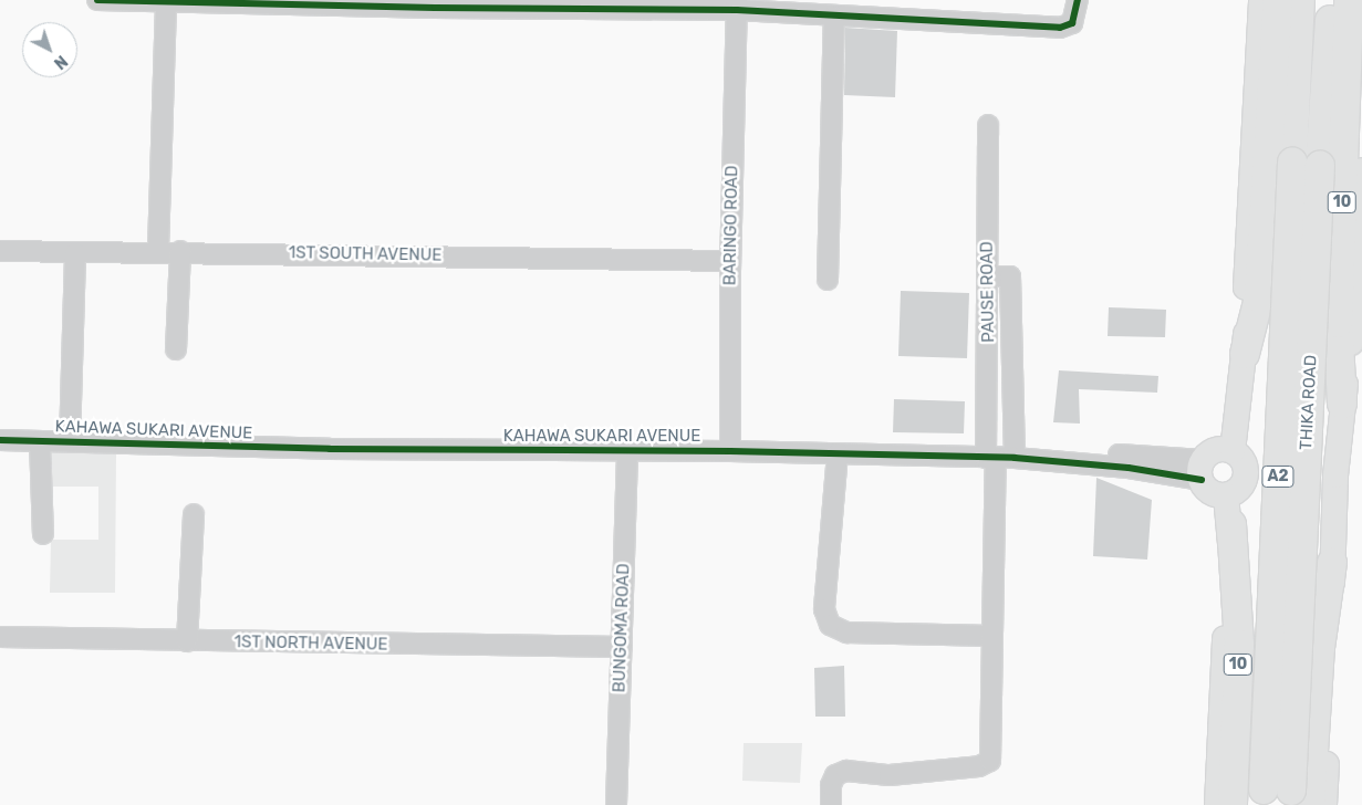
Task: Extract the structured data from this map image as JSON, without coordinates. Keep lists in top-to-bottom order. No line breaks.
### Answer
{"streets":{"highway":["10","THIKA ROAD","A2"],"street":["BARINGO ROAD","1ST SOUTH AVENUE","PAUSE ROAD","KAHAWA SUKARI AVENUE","BUNGOMA ROAD","1ST NORTH AVENUE"]},"crossings":[["10","THIKA ROAD"],["BARINGO ROAD","1ST SOUTH AVENUE"],["BARINGO ROAD","KAHAWA SUKARI AVENUE"],["PAUSE ROAD","KAHAWA SUKARI AVENUE"],["KAHAWA SUKARI AVENUE","BUNGOMA ROAD"],["BUNGOMA ROAD","1ST NORTH AVENUE"]],"north":"bottom right"}
